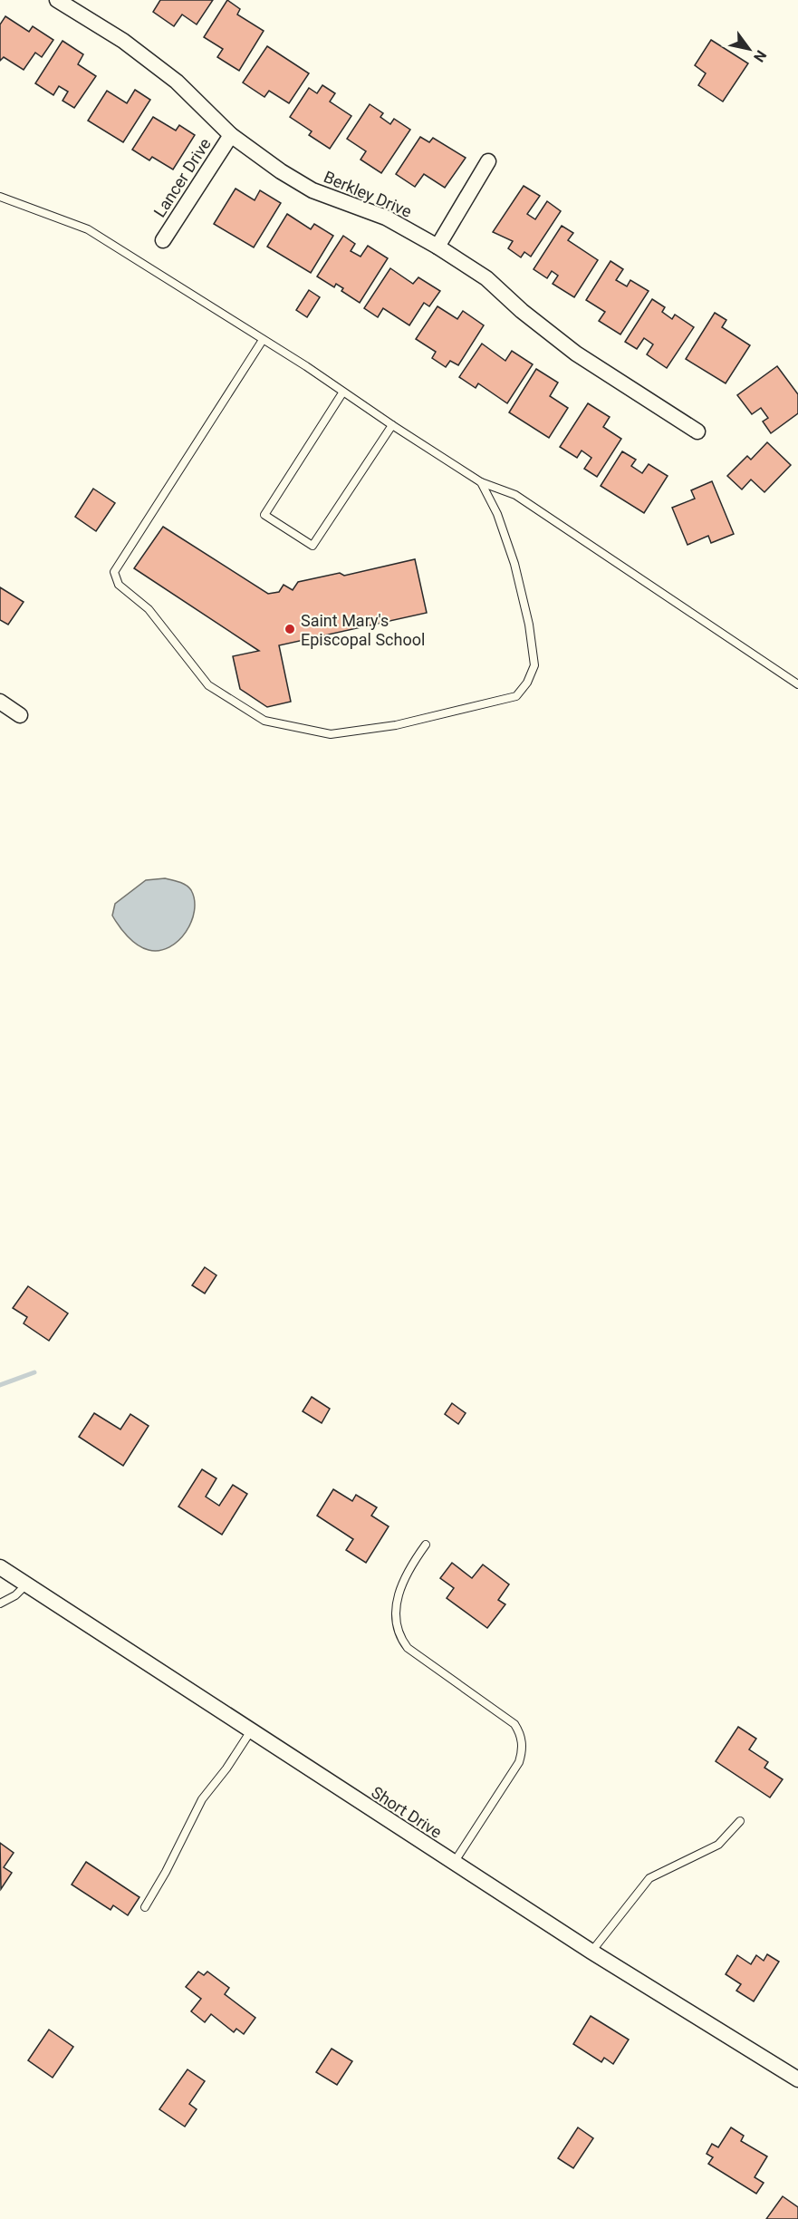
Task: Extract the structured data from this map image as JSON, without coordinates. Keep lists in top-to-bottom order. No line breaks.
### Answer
{"streets":{"street":["Lancer Drive","Berkley Drive","Short Drive"]},"crossings":[["Lancer Drive","Berkley Drive"]],"places":["Saint Mary's Episcopal School"],"north":"bottom right"}
